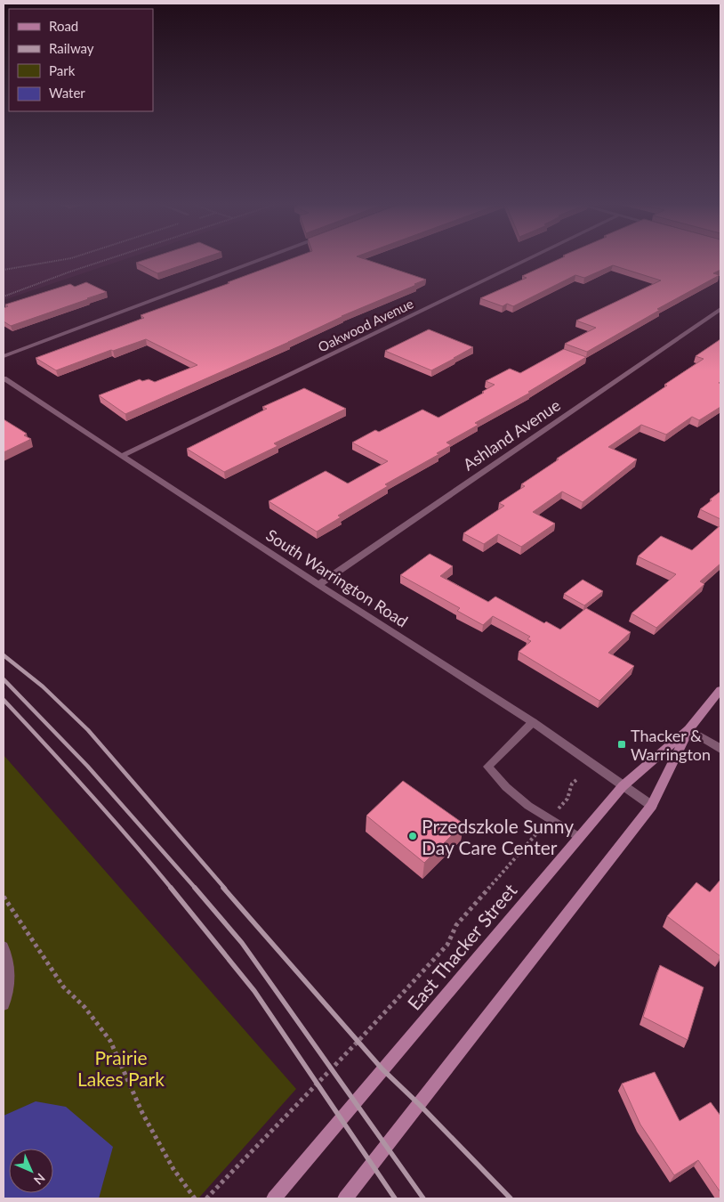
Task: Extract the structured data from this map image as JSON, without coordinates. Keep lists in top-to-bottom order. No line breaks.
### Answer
{"streets":{"main road":["East Thacker Street"],"street":["Oakwood Avenue","Ashland Avenue","South Warrington Road"]},"crossings":[["Oakwood Avenue","South Warrington Road"],["Ashland Avenue","South Warrington Road"],["South Warrington Road","East Thacker Street"]],"parks":["Prairie Lakes Park"],"places":{"transit":["Thacker & Warrington"],"other":["Przedszkole Sunny Day Care Center"]},"legend":["Road","Railway","Park","Water"],"north":"bottom right"}
